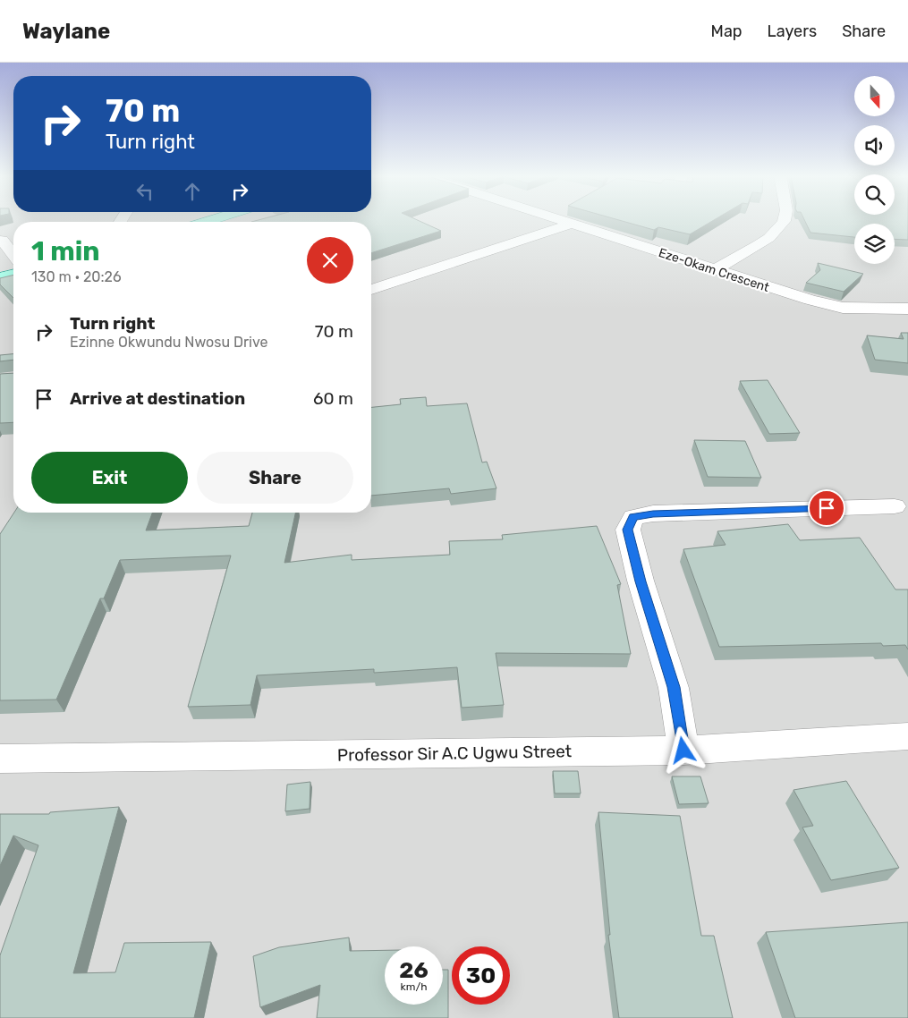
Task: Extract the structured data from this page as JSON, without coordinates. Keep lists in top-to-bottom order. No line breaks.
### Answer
{"streets":{"street":["Eze-Okam Crescent","Professor Sir A.C Ugwu Street"]},"north":"bottom","page":{"header":"Waylane","nav":["Map","Layers","Share"],"turn":["70 m","Turn right"],"heading":["1 min","130 m · 20:26"],"list":[{"name":"Turn right","note":"Ezinne Okwundu Nwosu Drive","value":"70 m"},{"name":"Arrive at destination","value":"60 m"}],"buttons":["Exit","Share"],"speed":"26 km/h","limit":"30"}}
